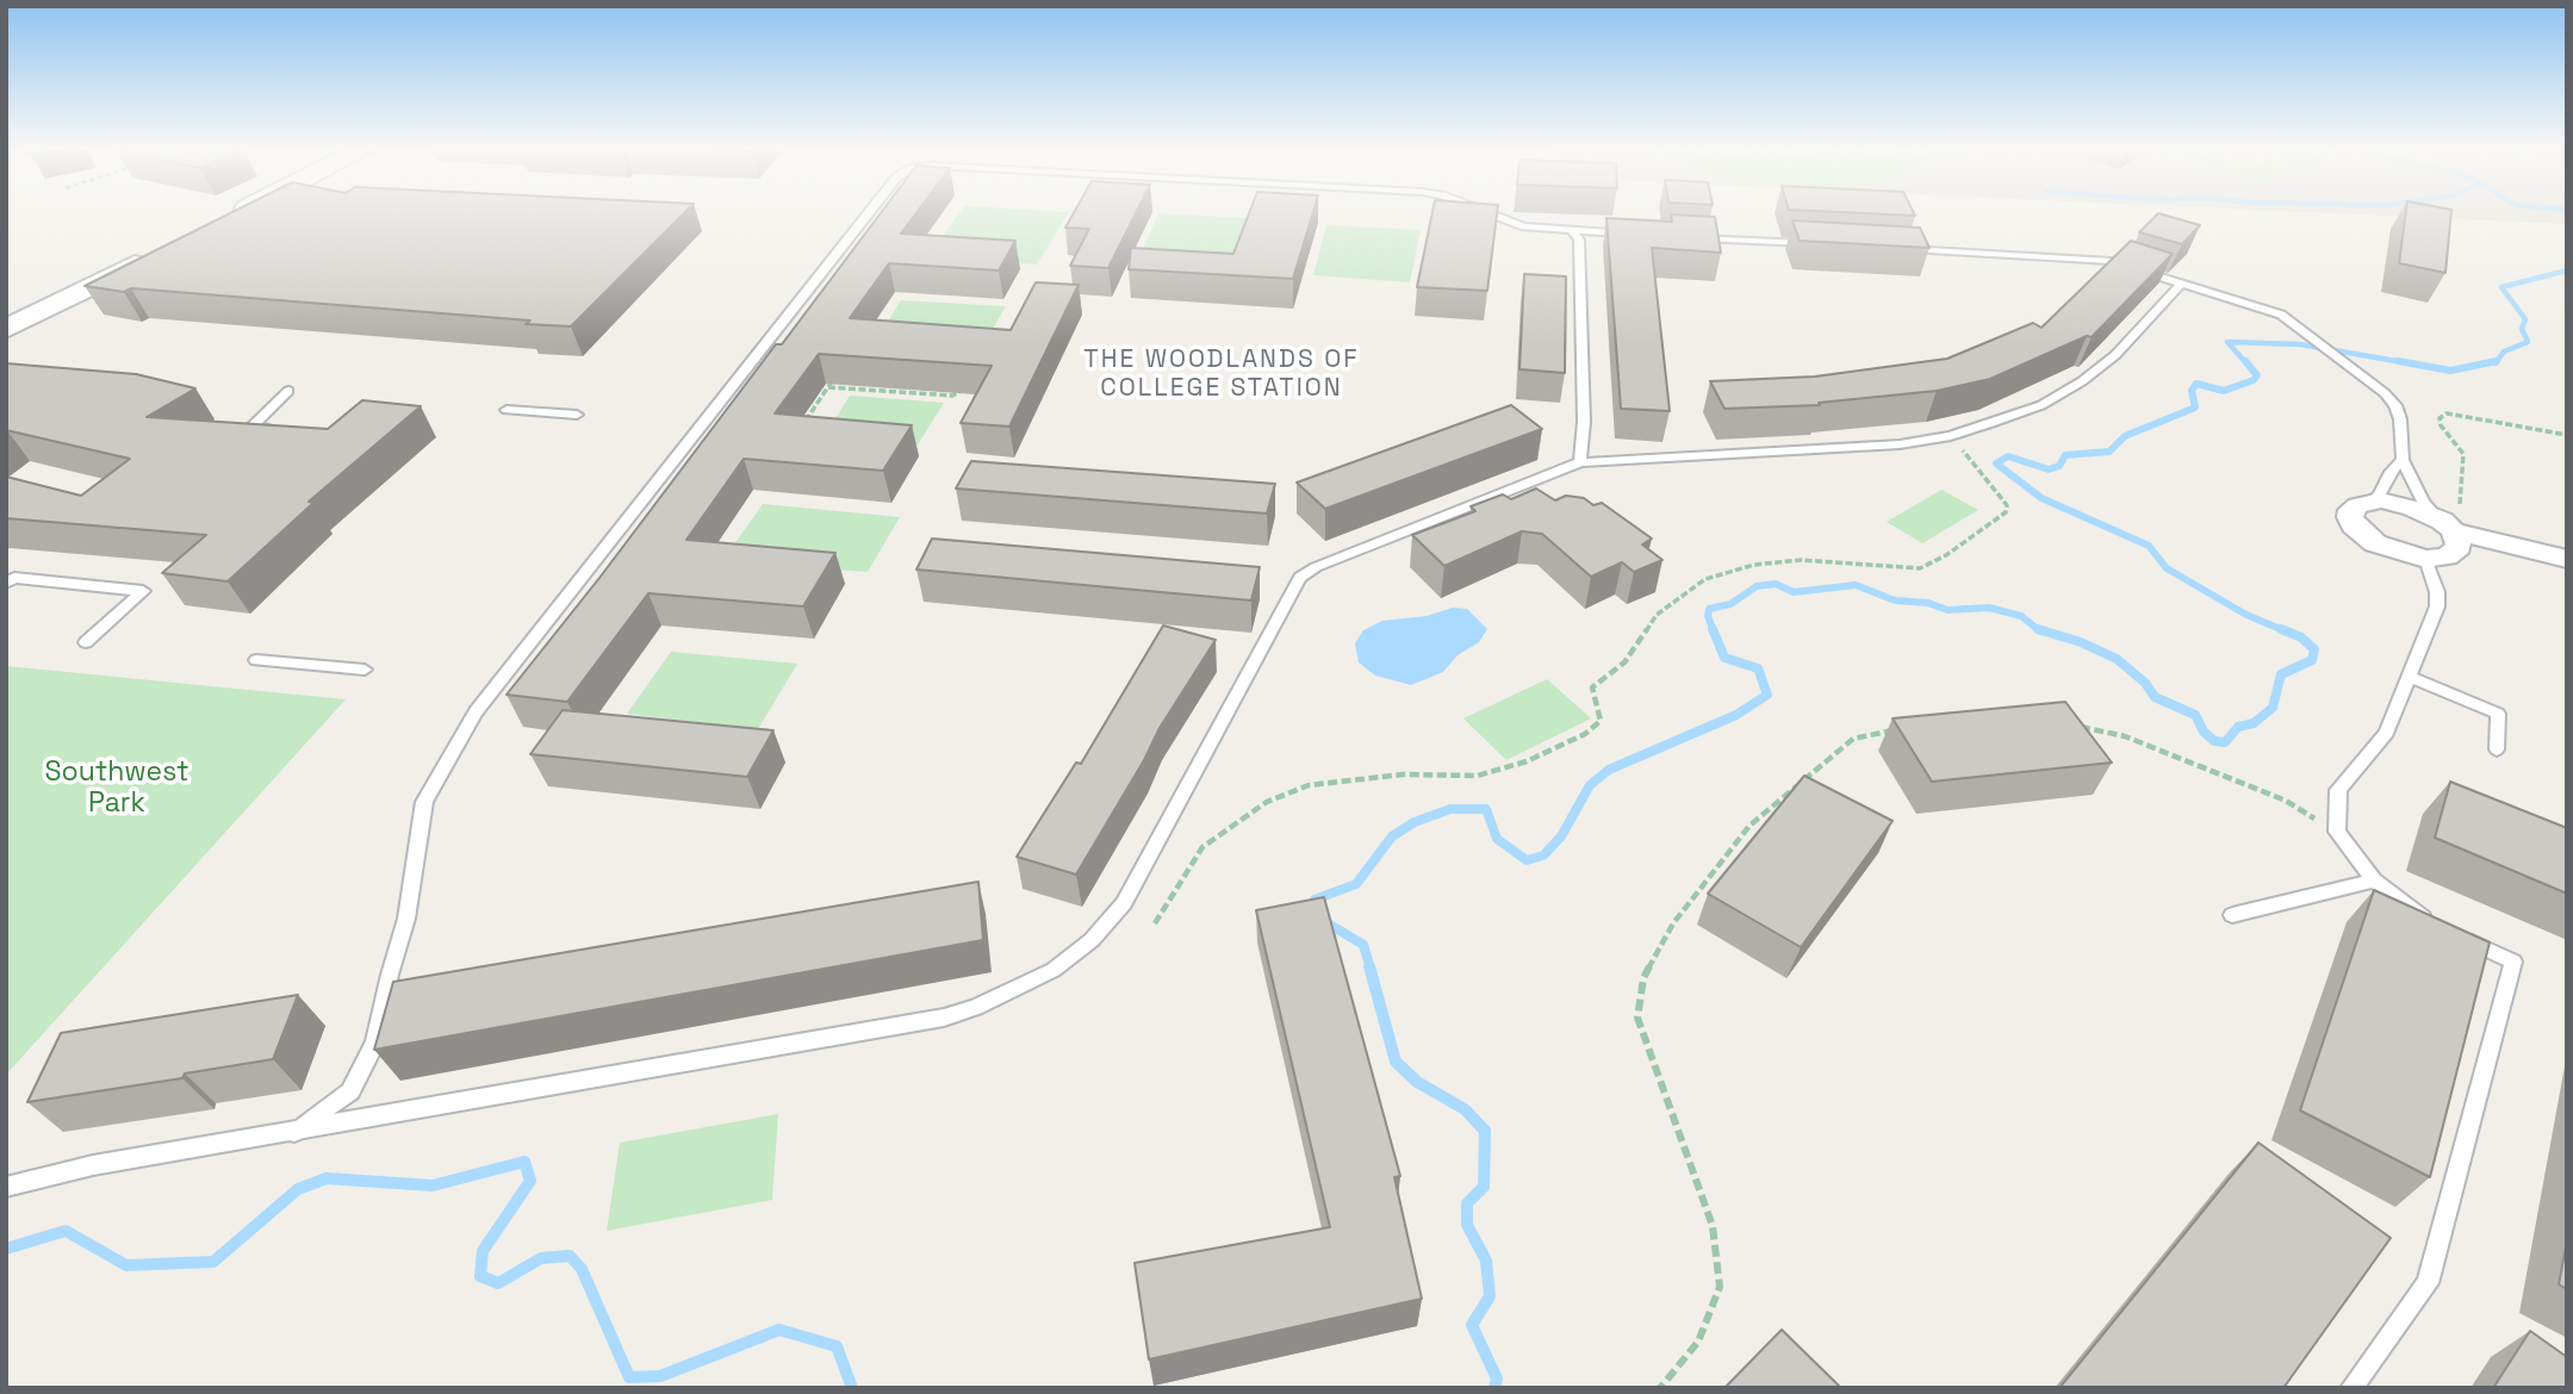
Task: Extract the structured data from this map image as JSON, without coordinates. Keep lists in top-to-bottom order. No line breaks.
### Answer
{"districts":["THE WOODLANDS OF COLLEGE STATION"],"parks":["Southwest Park"]}
